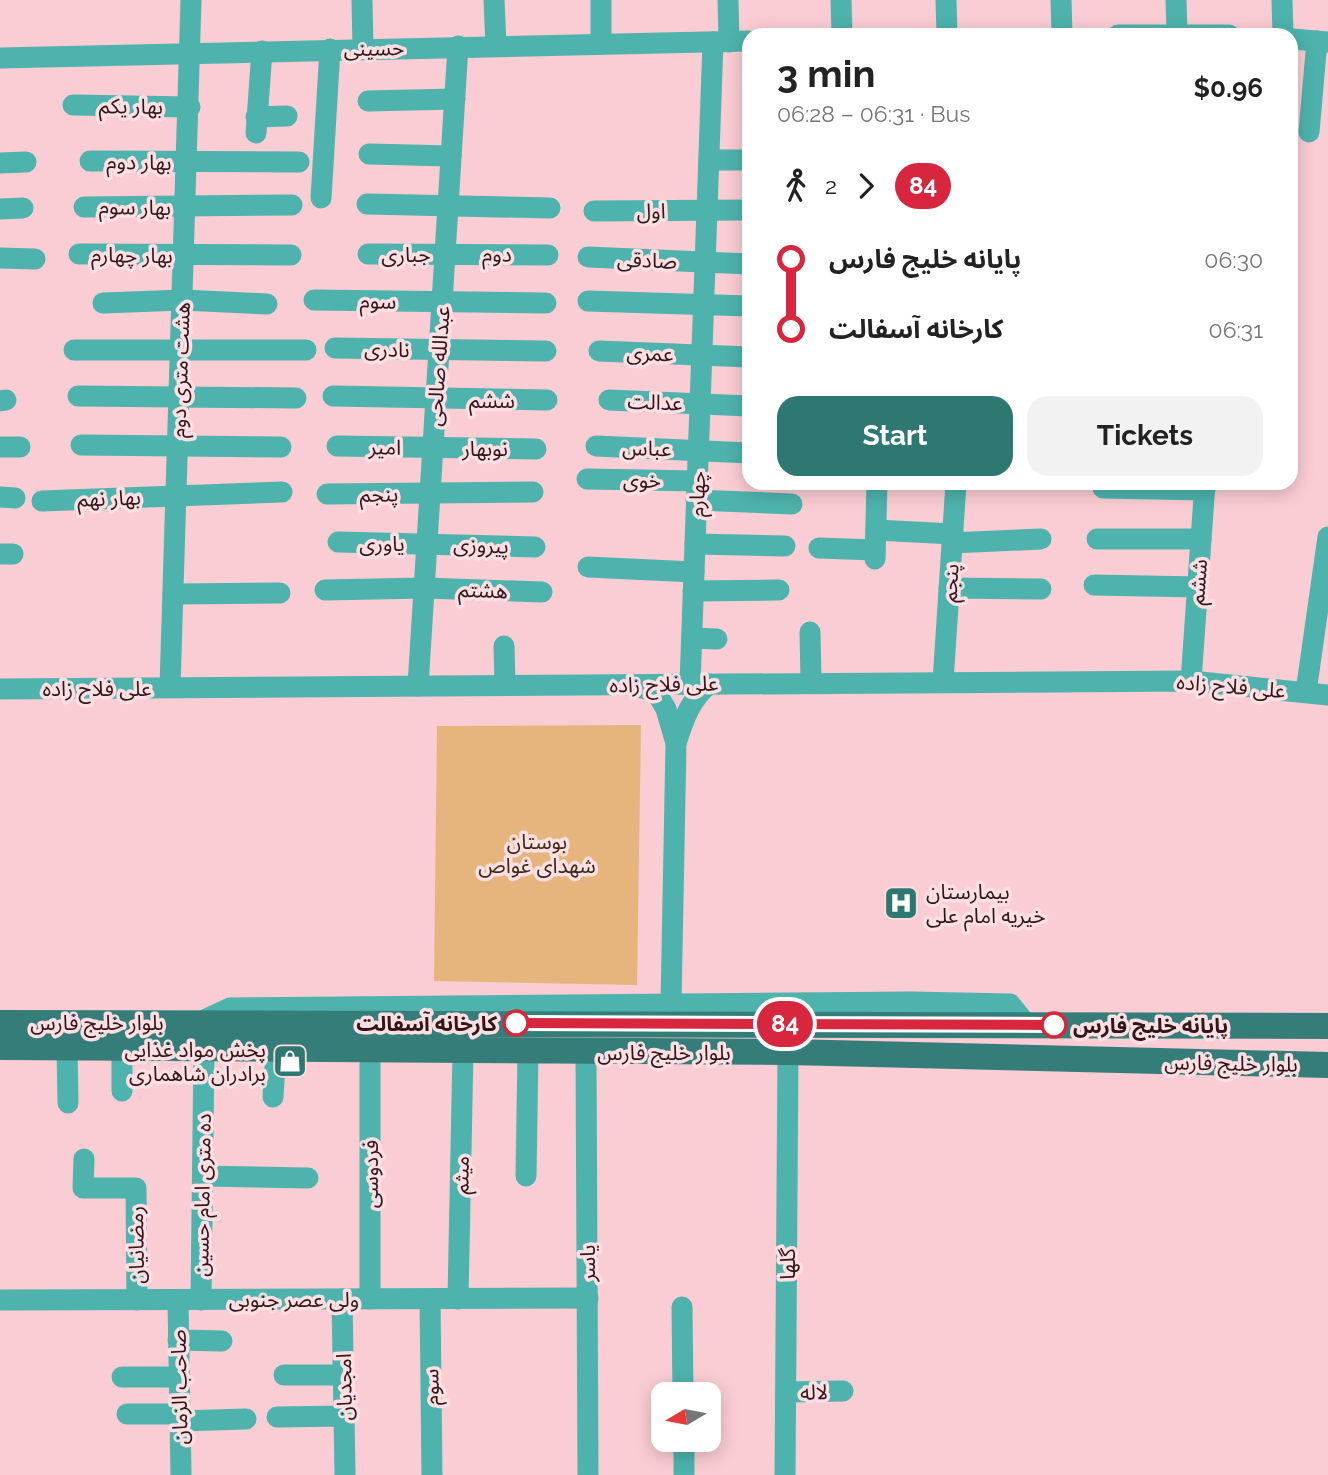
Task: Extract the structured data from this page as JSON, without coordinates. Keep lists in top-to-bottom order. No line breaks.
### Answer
{"streets":{"main road":["بلوار خلیج فارس"],"street":["حسینی","بهار یکم","بهار دوم","بهار سوم","اول","جباری","دوم","بهار چهارم","صادقی","سوم","نادری","عمری","عبدالله صالحی","هشت متری دوم","ششم","عدالت","امیر","نوبهار","عباس","خوی","پنجم","چهارم","بهار نهم","یاوری","پیروزی","هشتم","علی فلاح زاده","فردوسی","میثم","ده متری امام حسین","رمضانیان","یاسر","گلها","ولی عصر جنوبی","صاحب الزمان","امجدیان","لاله"]},"crossings":[["حسینی","عبدالله صالحی"],["حسینی","هشت متری دوم"],["حسینی","چهارم"],["بهار یکم","هشت متری دوم"],["بهار دوم","هشت متری دوم"],["بهار سوم","هشت متری دوم"],["اول","چهارم"],["جباری","دوم"],["جباری","عبدالله صالحی"],["دوم","عبدالله صالحی"],["بهار چهارم","هشت متری دوم"],["صادقی","چهارم"],["سوم","عبدالله صالحی"],["سوم","ولی عصر جنوبی"],["نادری","عبدالله صالحی"],["عمری","چهارم"],["عبدالله صالحی","ششم"],["عبدالله صالحی","امیر"],["عبدالله صالحی","نوبهار"],["عبدالله صالحی","پنجم"],["عبدالله صالحی","یاوری"],["عبدالله صالحی","پیروزی"],["عبدالله صالحی","هشتم"],["عبدالله صالحی","علی فلاح زاده"],["هشت متری دوم","بهار نهم"],["هشت متری دوم","علی فلاح زاده"],["ششم","علی فلاح زاده"],["عدالت","چهارم"],["امیر","نوبهار"],["عباس","چهارم"],["خوی","چهارم"],["پنجم","علی فلاح زاده"],["چهارم","علی فلاح زاده"],["یاوری","پیروزی"],["بلوار خلیج فارس","فردوسی"],["بلوار خلیج فارس","میثم"],["بلوار خلیج فارس","ده متری امام حسین"],["بلوار خلیج فارس","یاسر"],["بلوار خلیج فارس","گلها"],["فردوسی","ولی عصر جنوبی"],["میثم","ولی عصر جنوبی"],["ده متری امام حسین","ولی عصر جنوبی"],["رمضانیان","ولی عصر جنوبی"],["یاسر","ولی عصر جنوبی"],["گلها","لاله"],["ولی عصر جنوبی","صاحب الزمان"],["ولی عصر جنوبی","امجدیان"]],"parks":["بوستان شهدای غواص"],"places":{"hospital":["بیمارستان خیریه امام علی"],"other":["کارخانه آسفالت","پایانه خلیج فارس"],"shop":["پخش مواد غذایی برادران شاهماری"]},"lines":["bus line 84"],"north":"left","page":{"on_map":"84","heading":["3 min","06:28 – 06:31 · Bus","$0.96"],"legs":["2","84"],"list":[{"name":"پایانه خلیج فارس","value":"06:30"},{"name":"کارخانه آسفالت","value":"06:31"}],"buttons":["Start","Tickets"]}}
